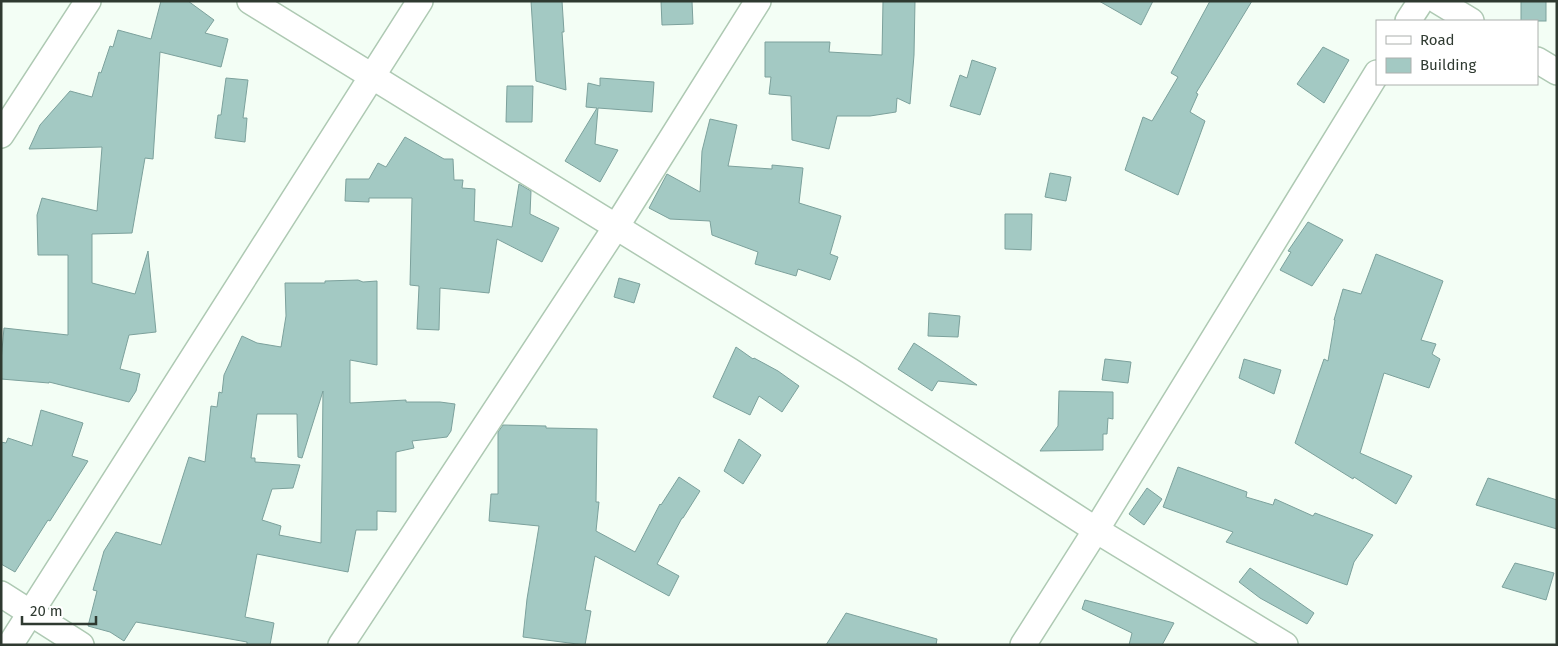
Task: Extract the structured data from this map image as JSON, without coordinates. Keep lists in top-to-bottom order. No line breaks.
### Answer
{"legend":["Road","Building"],"scale_bar":"20 m"}
